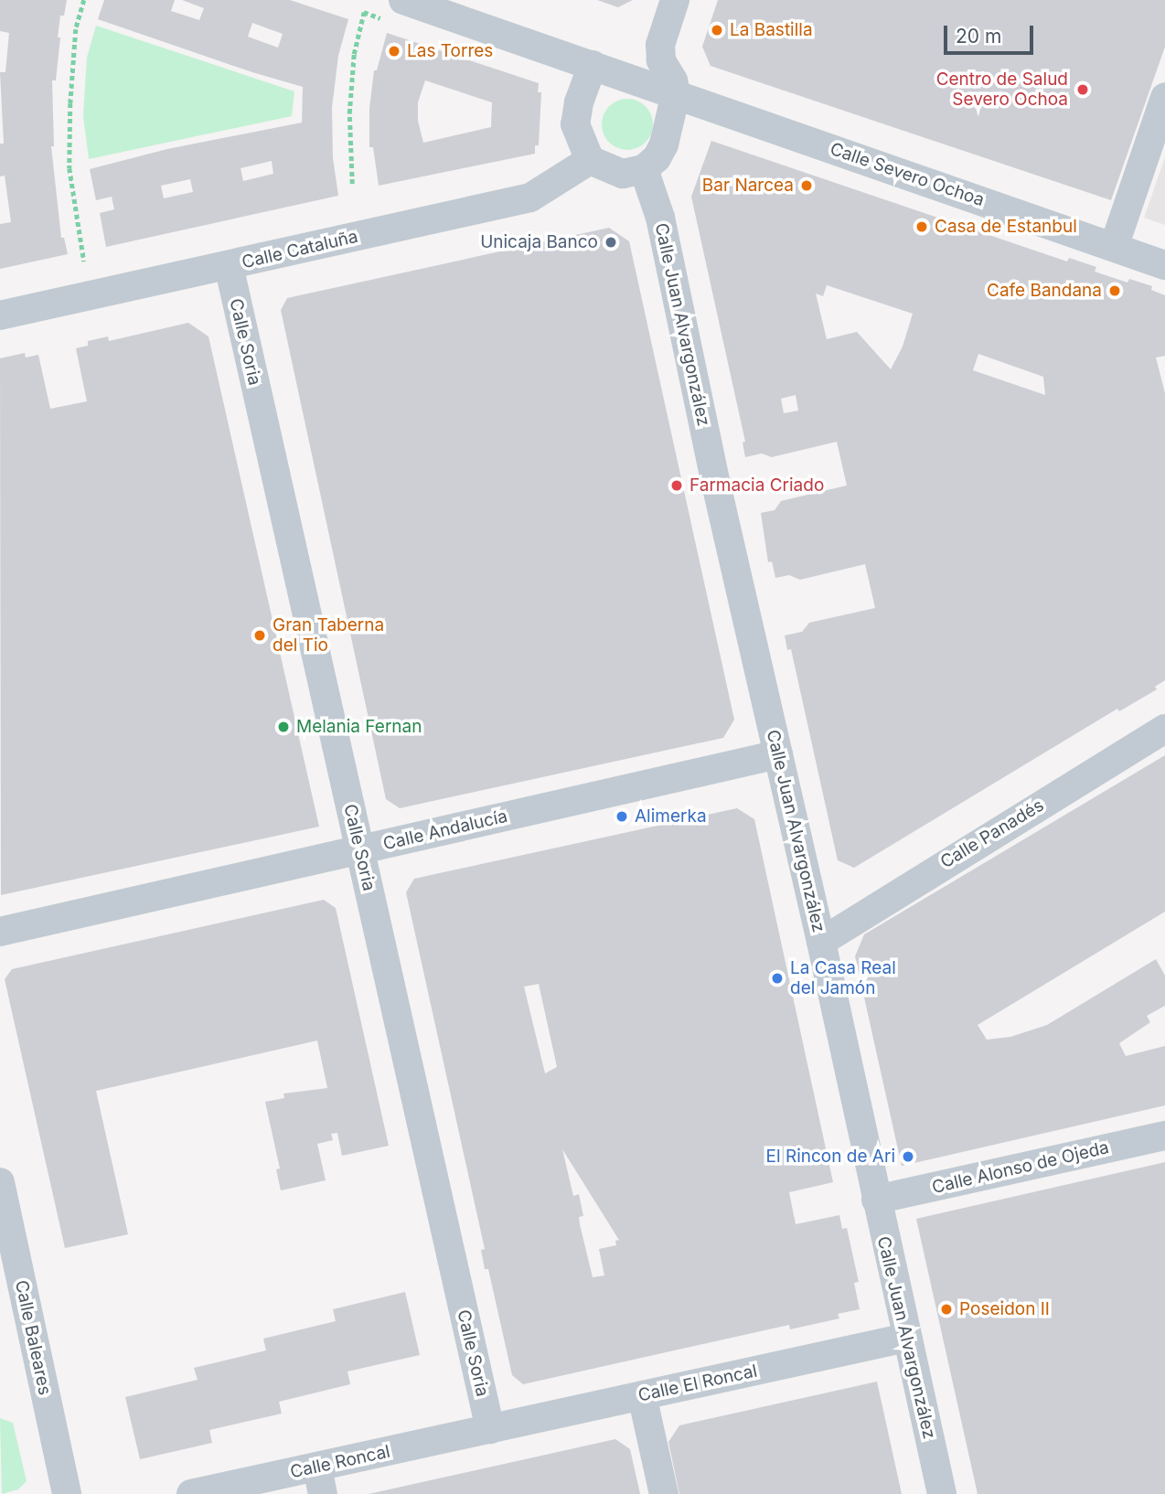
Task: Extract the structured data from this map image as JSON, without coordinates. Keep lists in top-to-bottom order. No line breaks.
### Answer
{"streets":{"street":["Calle Severo Ochoa","Calle Cataluña","Calle Juan Alvargonzález","Calle Soria","Calle Andalucía","Calle Panadés","Calle Alonso de Ojeda","Calle Baleares","Calle El Roncal","Calle Roncal"]},"crossings":[["Calle Cataluña","Calle Soria"],["Calle Juan Alvargonzález","Calle Andalucía"],["Calle Juan Alvargonzález","Calle Panadés"],["Calle Juan Alvargonzález","Calle Alonso de Ojeda"],["Calle Juan Alvargonzález","Calle El Roncal"],["Calle Soria","Calle Andalucía"],["Calle Soria","Calle El Roncal"],["Calle Soria","Calle Roncal"],["Calle El Roncal","Calle Roncal"]],"places":["La Bastilla","Las Torres","Centro de Salud Severo Ochoa","Bar Narcea","Casa de Estanbul","Unicaja Banco","Cafe Bandana","Farmacia Criado","Gran Taberna del Tio","Melania Fernan","Alimerka","La Casa Real del Jamón","El Rincon de Ari","Poseidon II"],"scale_bar":"20 m"}
